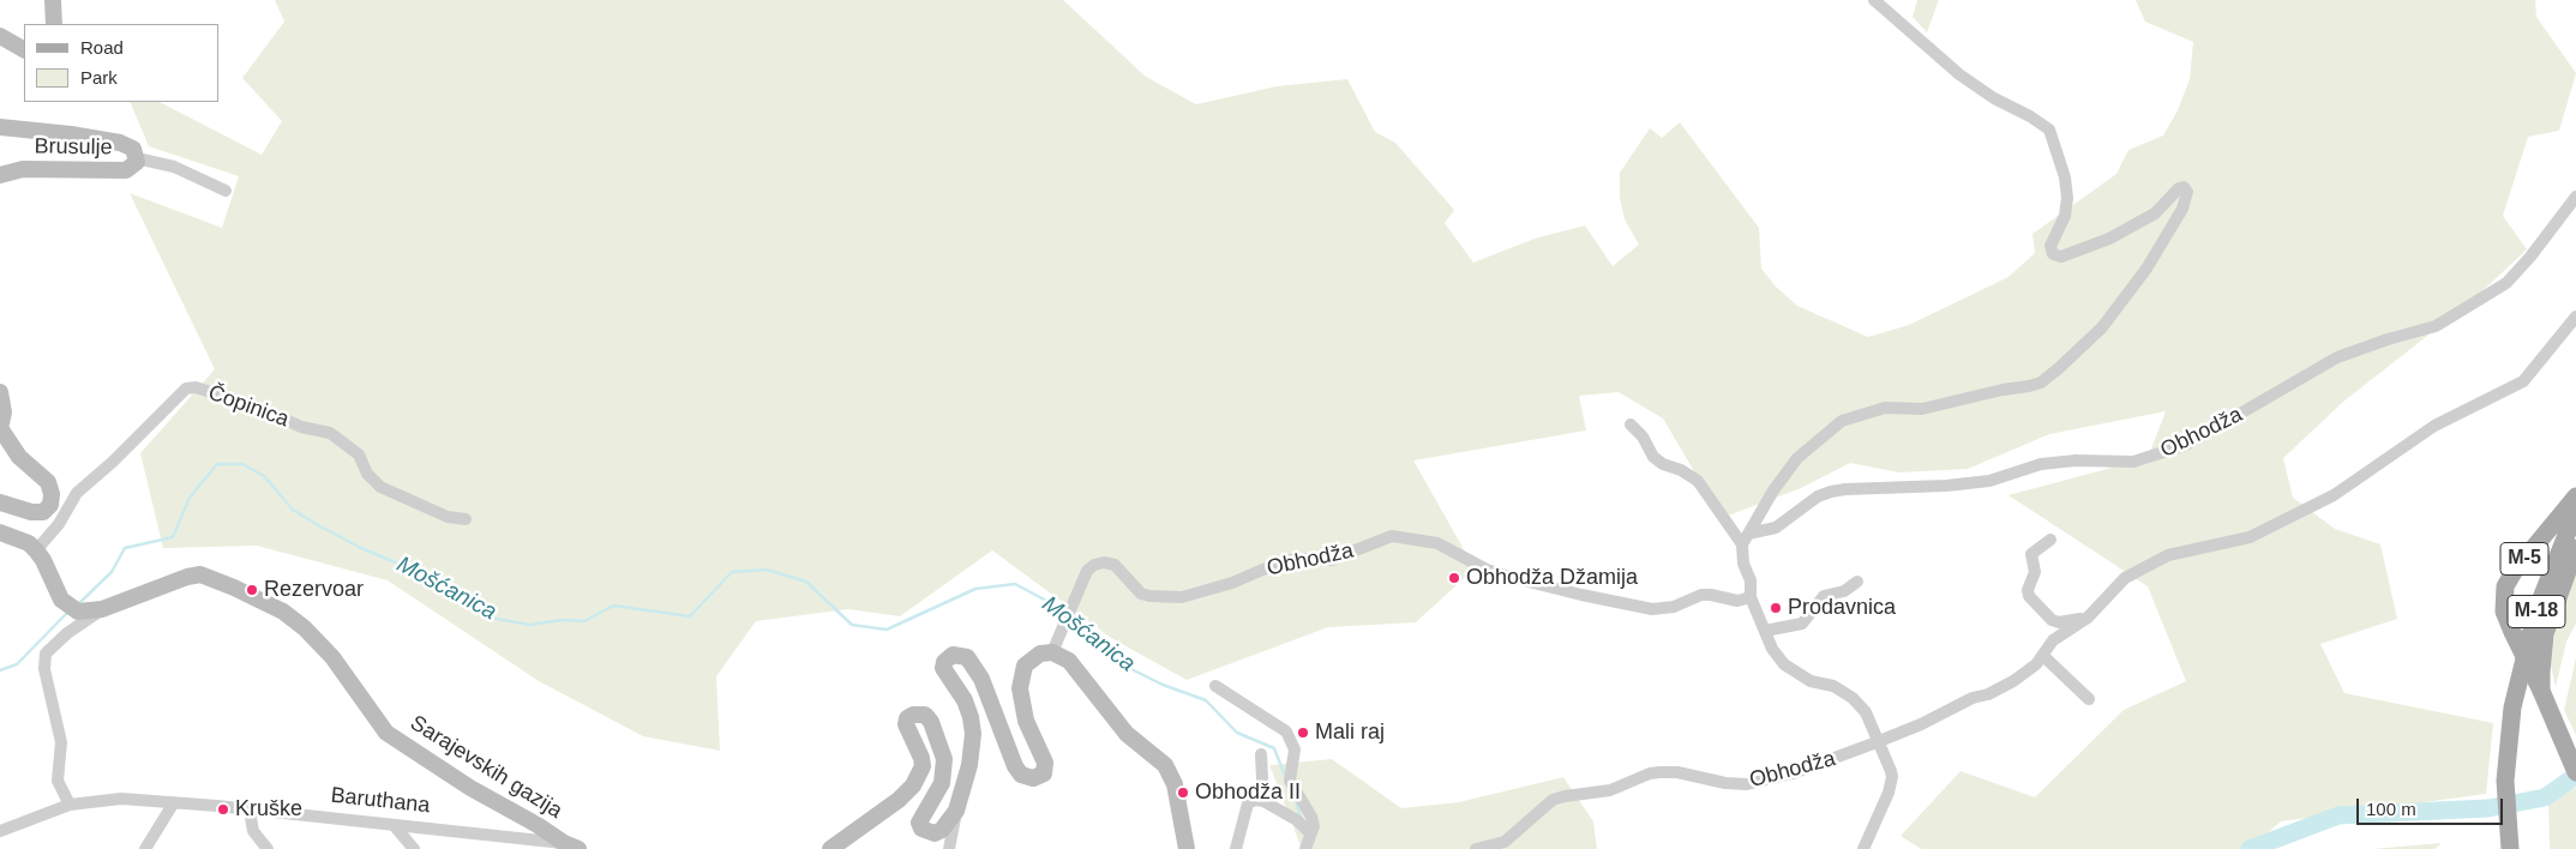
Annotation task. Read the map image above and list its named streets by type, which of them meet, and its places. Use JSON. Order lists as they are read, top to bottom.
{
  "streets": {
    "main road": [
      "Brusulje",
      "M-5",
      "M-18",
      "Sarajevskih gazija"
    ],
    "street": ["Čopinica", "Obhodža", "Baruthana"]
  },
  "crossings": [
    ["Čopinica", "Sarajevskih gazija"],
    ["Sarajevskih gazija", "Baruthana"]
  ],
  "water": ["Mošćanica"],
  "places": [
    "Obhodža Džamija",
    "Rezervoar",
    "Prodavnica",
    "Mali raj",
    "Obhodža II",
    "Kruške"
  ],
  "legend": ["Road", "Park"],
  "scale_bar": "100 m"
}
